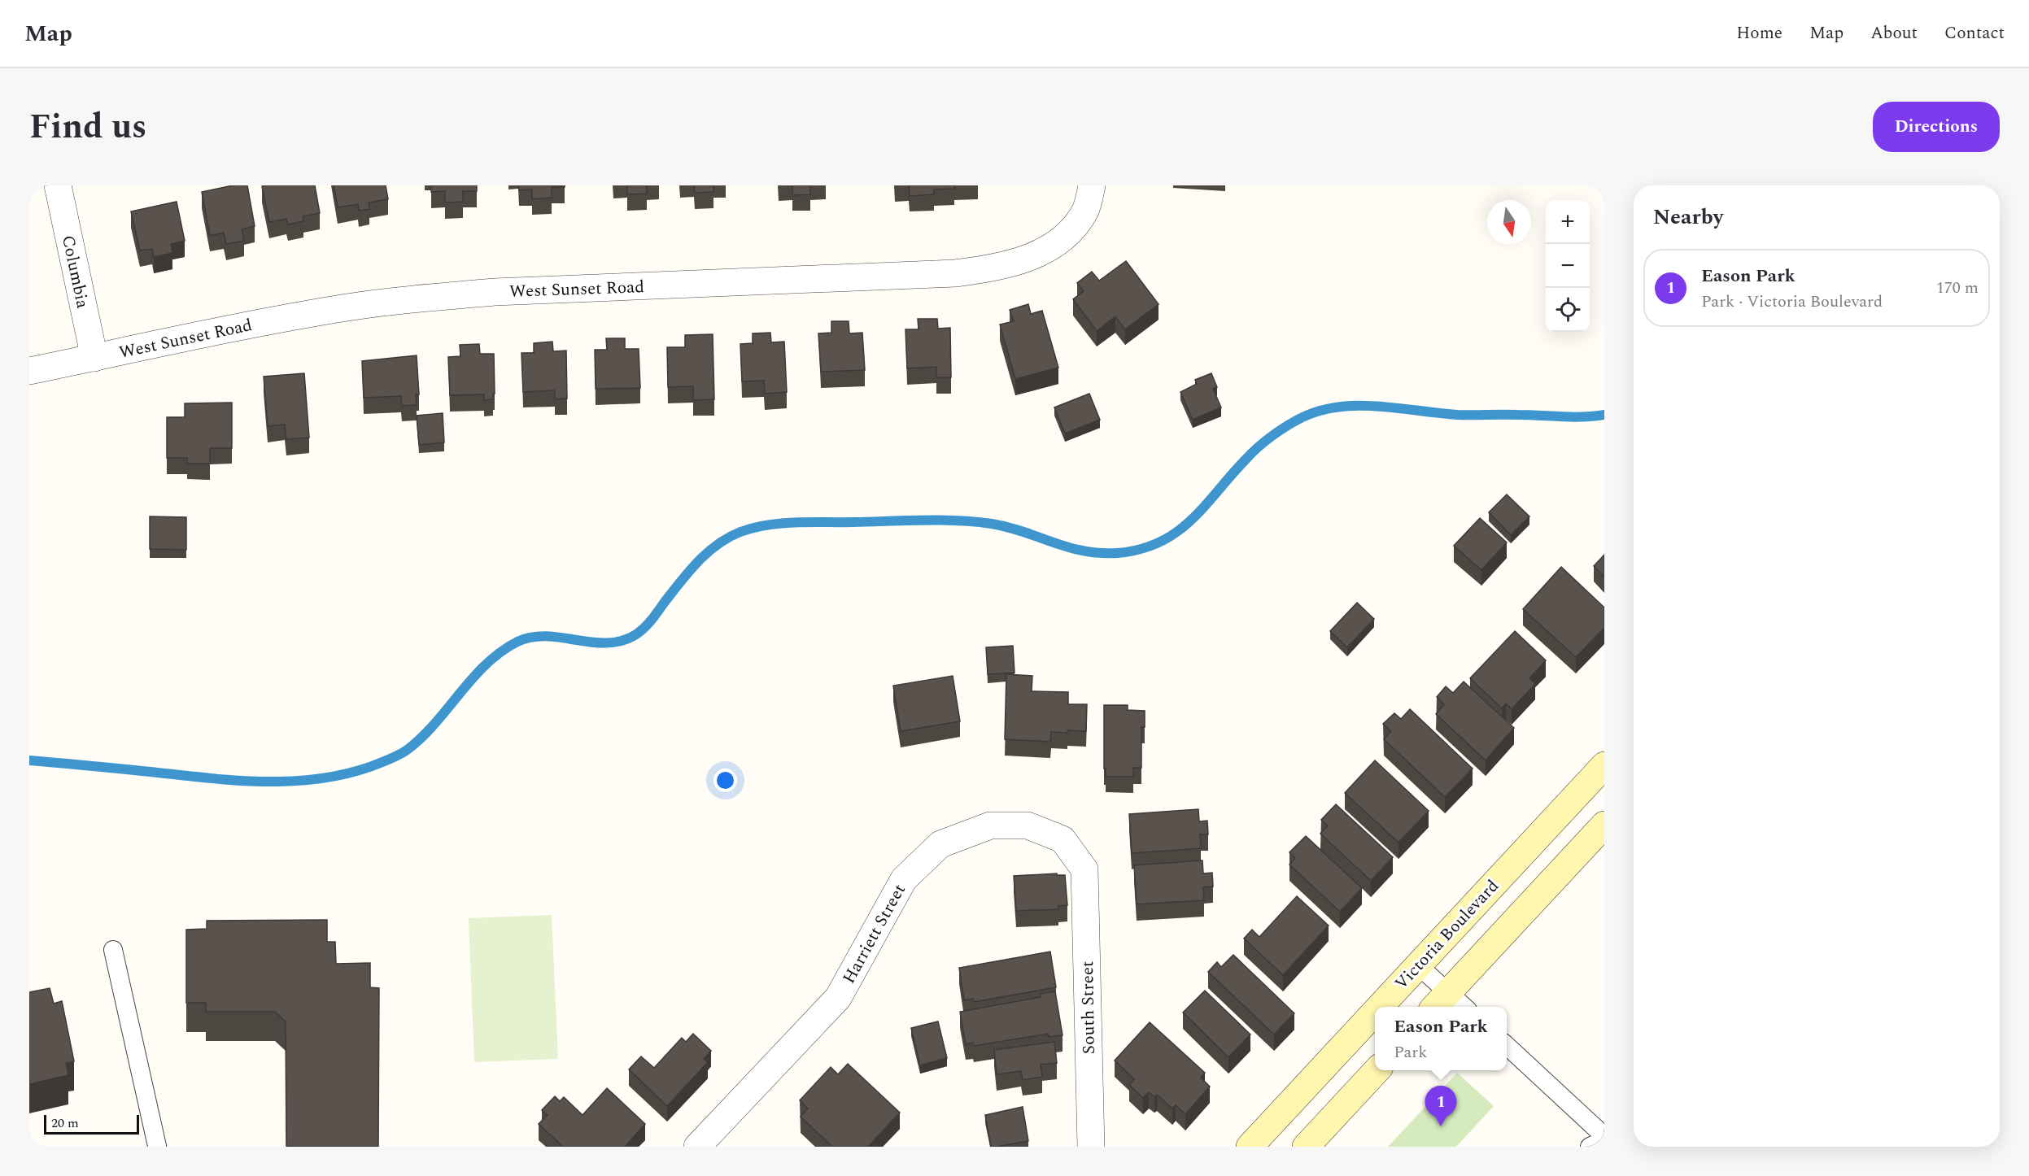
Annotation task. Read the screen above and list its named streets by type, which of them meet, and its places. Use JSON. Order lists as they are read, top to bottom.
{
  "streets": {
    "main road": ["Victoria Boulevard"],
    "street": [
      "Columbia",
      "West Sunset Road",
      "Harriett Street",
      "South Street"
    ]
  },
  "crossings": [
    ["Columbia", "West Sunset Road"],
    ["Harriett Street", "South Street"]
  ],
  "scale_bar": "20 m",
  "north": "bottom",
  "page": {
    "header": "Map",
    "nav": [
      "Home",
      "Map",
      "About",
      "Contact"
    ],
    "title": "Find us",
    "buttons": "Directions",
    "heading": "Nearby",
    "map_buttons": ["+", "−"],
    "list": [
      {
        "mark": "1",
        "name": "Eason Park",
        "note": "Park · Victoria Boulevard",
        "value": "170 m"
      }
    ],
    "popup": ["Eason Park", "Park"],
    "pins": "1",
    "scale": "20 m"
  }
}
